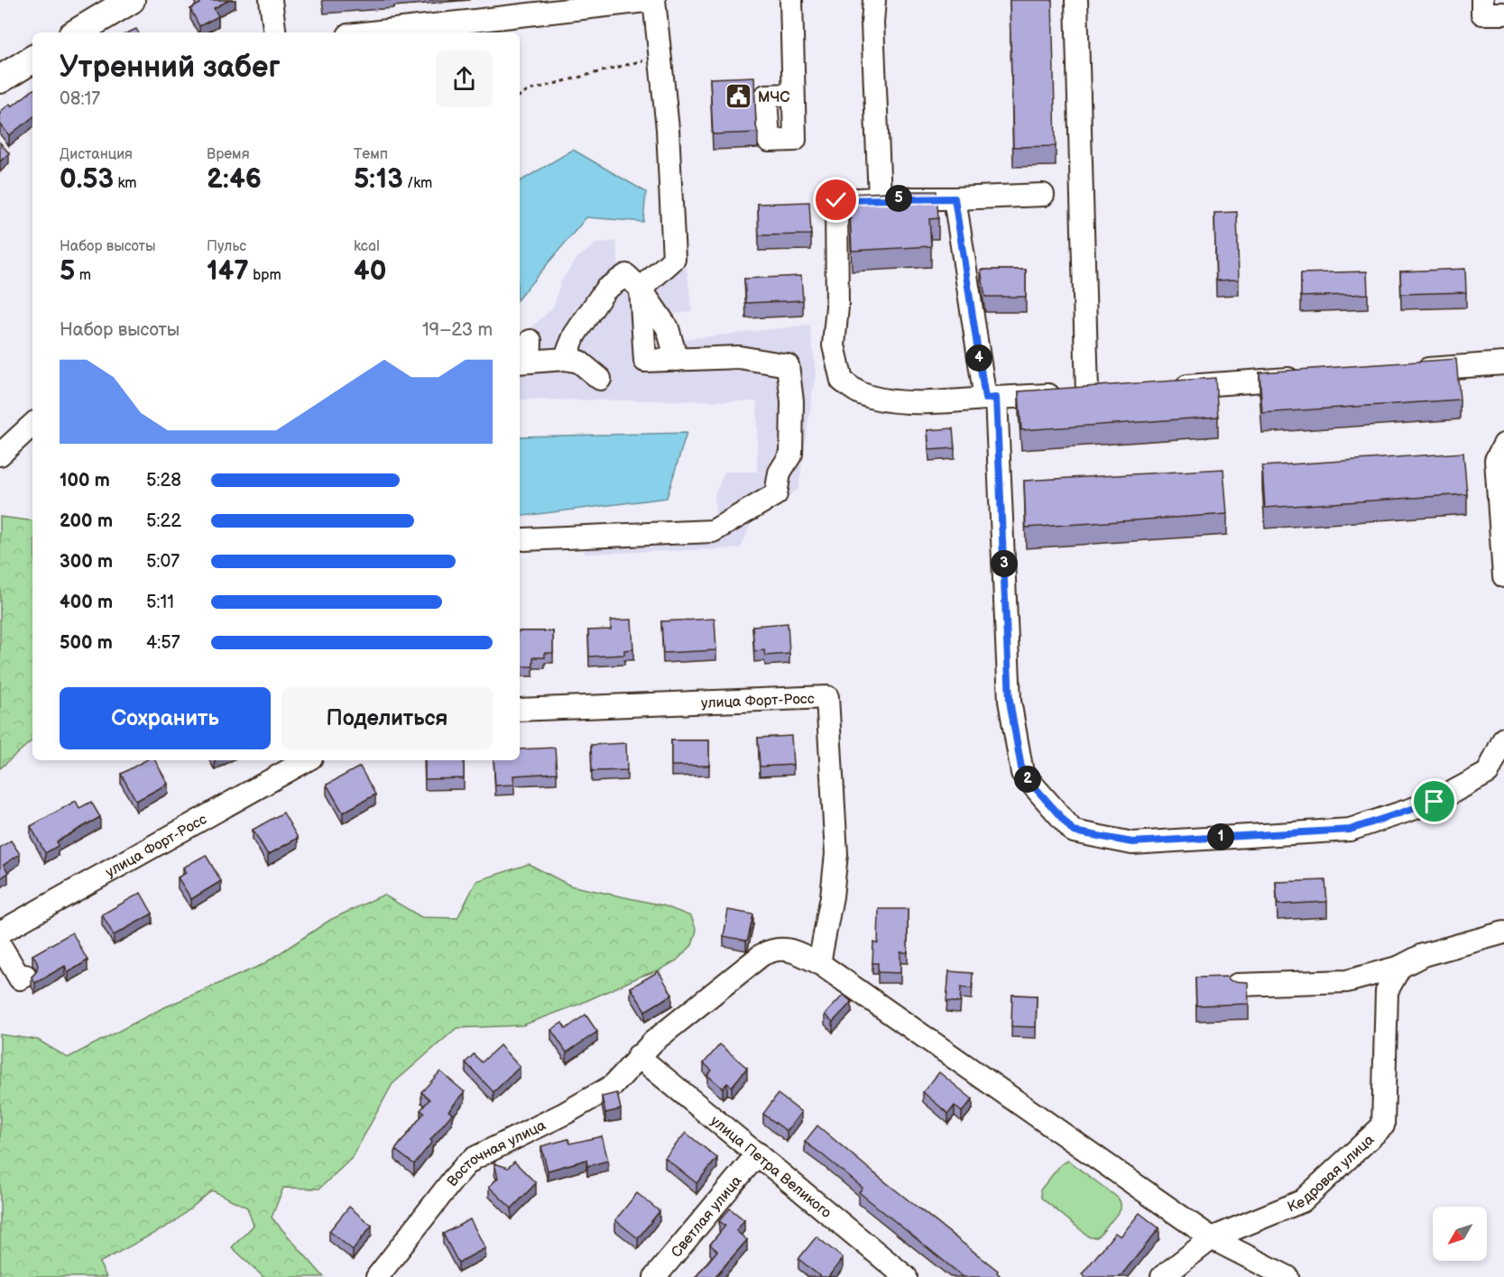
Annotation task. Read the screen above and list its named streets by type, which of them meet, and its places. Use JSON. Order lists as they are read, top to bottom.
{
  "streets": {
    "street": [
      "улица Форт-Росс",
      "Восточная улица",
      "улица Петра Великого",
      "Кедровая улица",
      "Светлая улица"
    ]
  },
  "crossings": [
    ["улица Форт-Росс", "Восточная улица"],
    ["Восточная улица", "улица Петра Великого"],
    ["Восточная улица", "Кедровая улица"],
    ["улица Петра Великого", "Светлая улица"]
  ],
  "places": {
    "public building": ["МЧС"]
  },
  "north": "bottom left",
  "page": {
    "heading": ["Утренний забег", "08:17"],
    "stats": [
      ["Дистанция", "0.53 km"],
      ["Время", "2:46"],
      ["Темп", "5:13 /km"],
      ["Набор высоты", "5 m"],
      ["Пульс", "147 bpm"],
      ["kcal", "40"]
    ],
    "pins": [
      "5",
      "4",
      "3",
      "2",
      "1"
    ],
    "chart": ["Набор высоты", "19–23 m"],
    "list": [
      {
        "name": "100 m",
        "note": "5:28"
      },
      {
        "name": "200 m",
        "note": "5:22"
      },
      {
        "name": "300 m",
        "note": "5:07"
      },
      {
        "name": "400 m",
        "note": "5:11"
      },
      {
        "name": "500 m",
        "note": "4:57"
      }
    ],
    "buttons": ["Сохранить", "Поделиться"]
  }
}
